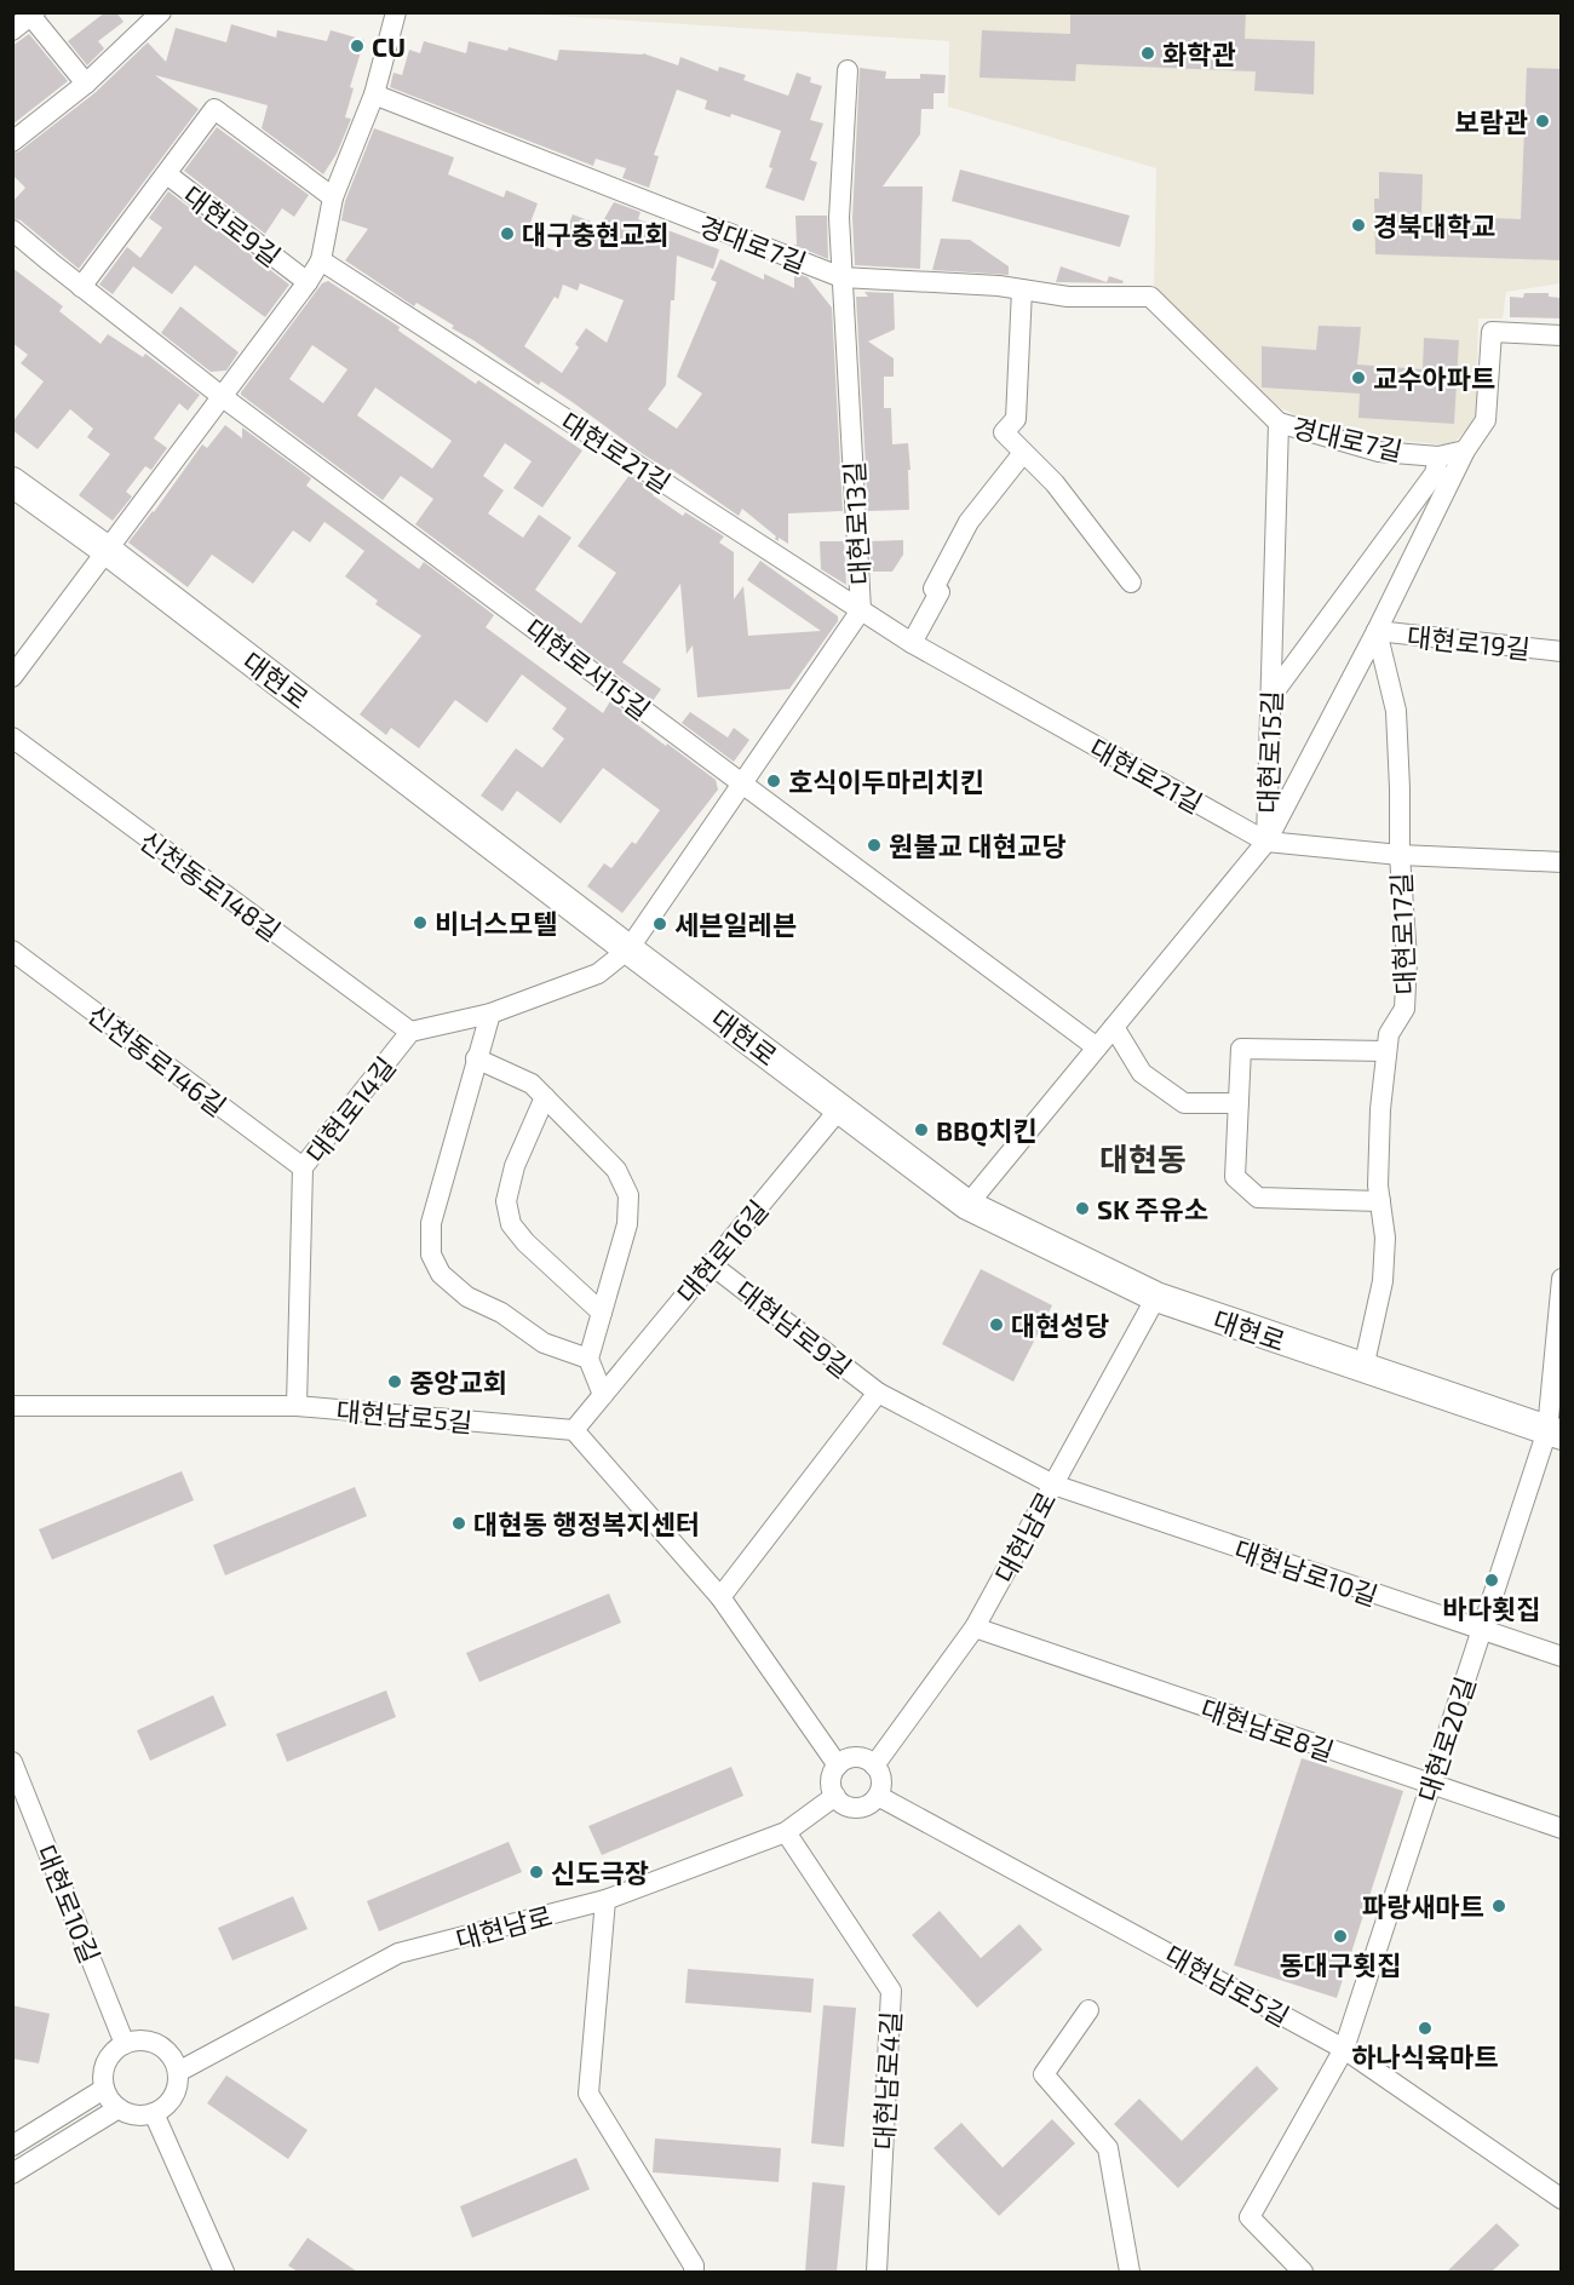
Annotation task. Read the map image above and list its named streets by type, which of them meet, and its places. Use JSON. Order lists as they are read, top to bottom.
{
  "streets": {
    "main road": ["대현로"],
    "street": [
      "대현로9길",
      "경대로7길",
      "대현로21길",
      "대현로13길",
      "대현로19길",
      "대현로서15길",
      "대현로15길",
      "신천동로148길",
      "대현로17길",
      "신천동로146길",
      "대현로14길",
      "대현로16길",
      "대현남로9길",
      "대현남로5길",
      "대현남로",
      "대현남로10길",
      "대현남로8길",
      "대현로20길",
      "대현로10길",
      "대현남로4길"
    ]
  },
  "crossings": [
    ["대현로9길", "경대로7길"],
    ["대현로9길", "대현로21길"],
    ["대현로9길", "대현로서15길"],
    ["대현로9길", "대현로"],
    ["경대로7길", "대현로13길"],
    ["경대로7길", "대현로15길"],
    ["대현로21길", "대현로13길"],
    ["대현로21길", "대현로15길"],
    ["대현로21길", "대현로17길"],
    ["대현로13길", "대현로서15길"],
    ["대현로13길", "대현로"],
    ["대현로13길", "대현로14길"],
    ["대현로서15길", "대현로15길"],
    ["대현로", "대현로15길"],
    ["대현로", "대현로17길"],
    ["대현로", "대현로14길"],
    ["대현로", "대현로16길"],
    ["대현로", "대현남로"],
    ["대현로", "대현로20길"],
    ["신천동로148길", "대현로14길"],
    ["신천동로146길", "대현로14길"],
    ["대현로14길", "대현남로5길"],
    ["대현로16길", "대현남로9길"],
    ["대현로16길", "대현남로5길"],
    ["대현남로9길", "대현남로"],
    ["대현남로9길", "대현남로10길"],
    ["대현남로5길", "대현남로"],
    ["대현남로5길", "대현로20길"],
    ["대현남로", "대현남로10길"],
    ["대현남로", "대현남로8길"],
    ["대현남로", "대현로10길"],
    ["대현남로", "대현남로4길"],
    ["대현남로10길", "대현로20길"],
    ["대현남로8길", "대현로20길"]
  ],
  "districts": ["대현동"],
  "places": [
    "CU",
    "화학관",
    "보람관",
    "경북대학교",
    "대구충현교회",
    "교수아파트",
    "호식이두마리치킨",
    "원불교 대현교당",
    "비너스모텔",
    "세븐일레븐",
    "BBQ치킨",
    "SK 주유소",
    "대현성당",
    "중앙교회",
    "대현동 행정복지센터",
    "바다횟집",
    "신도극장",
    "파랑새마트",
    "동대구횟집",
    "하나식육마트"
  ]
}
